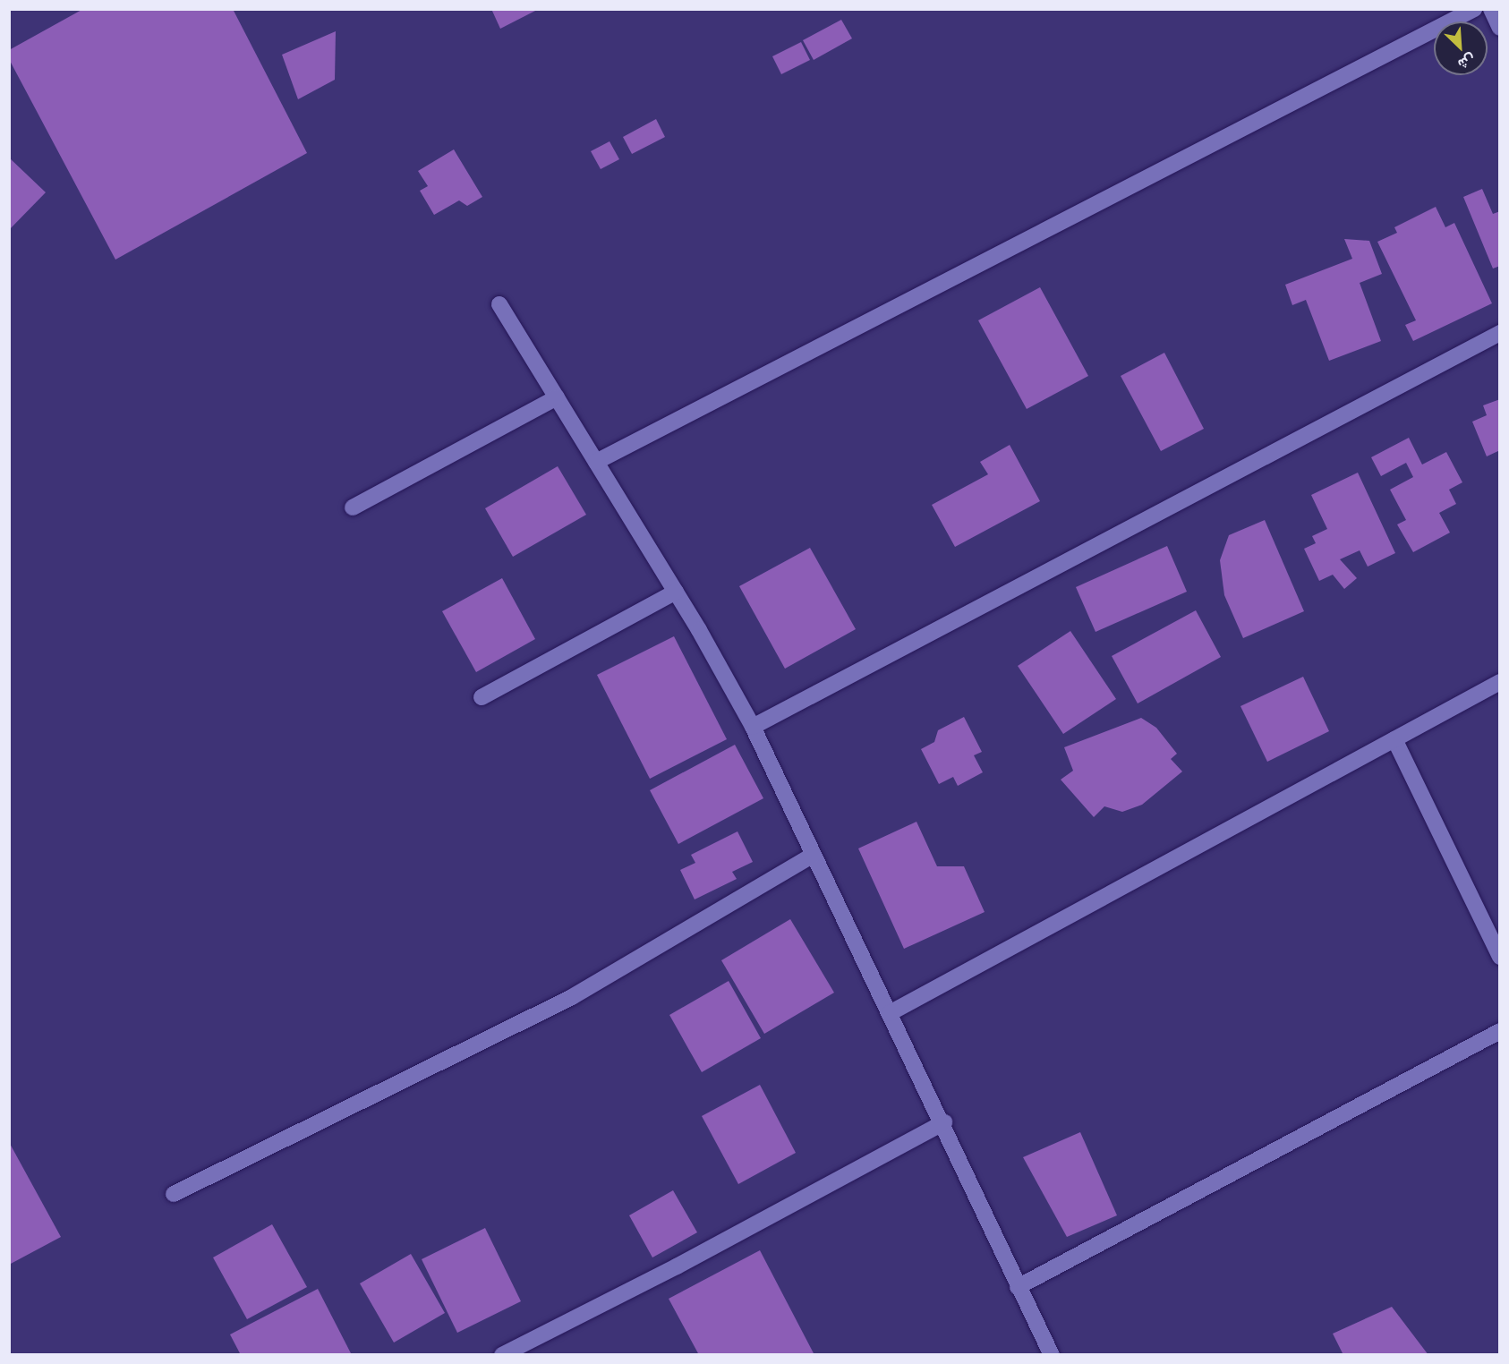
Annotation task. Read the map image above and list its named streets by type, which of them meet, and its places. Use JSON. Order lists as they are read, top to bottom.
{
  "north": "bottom right"
}
